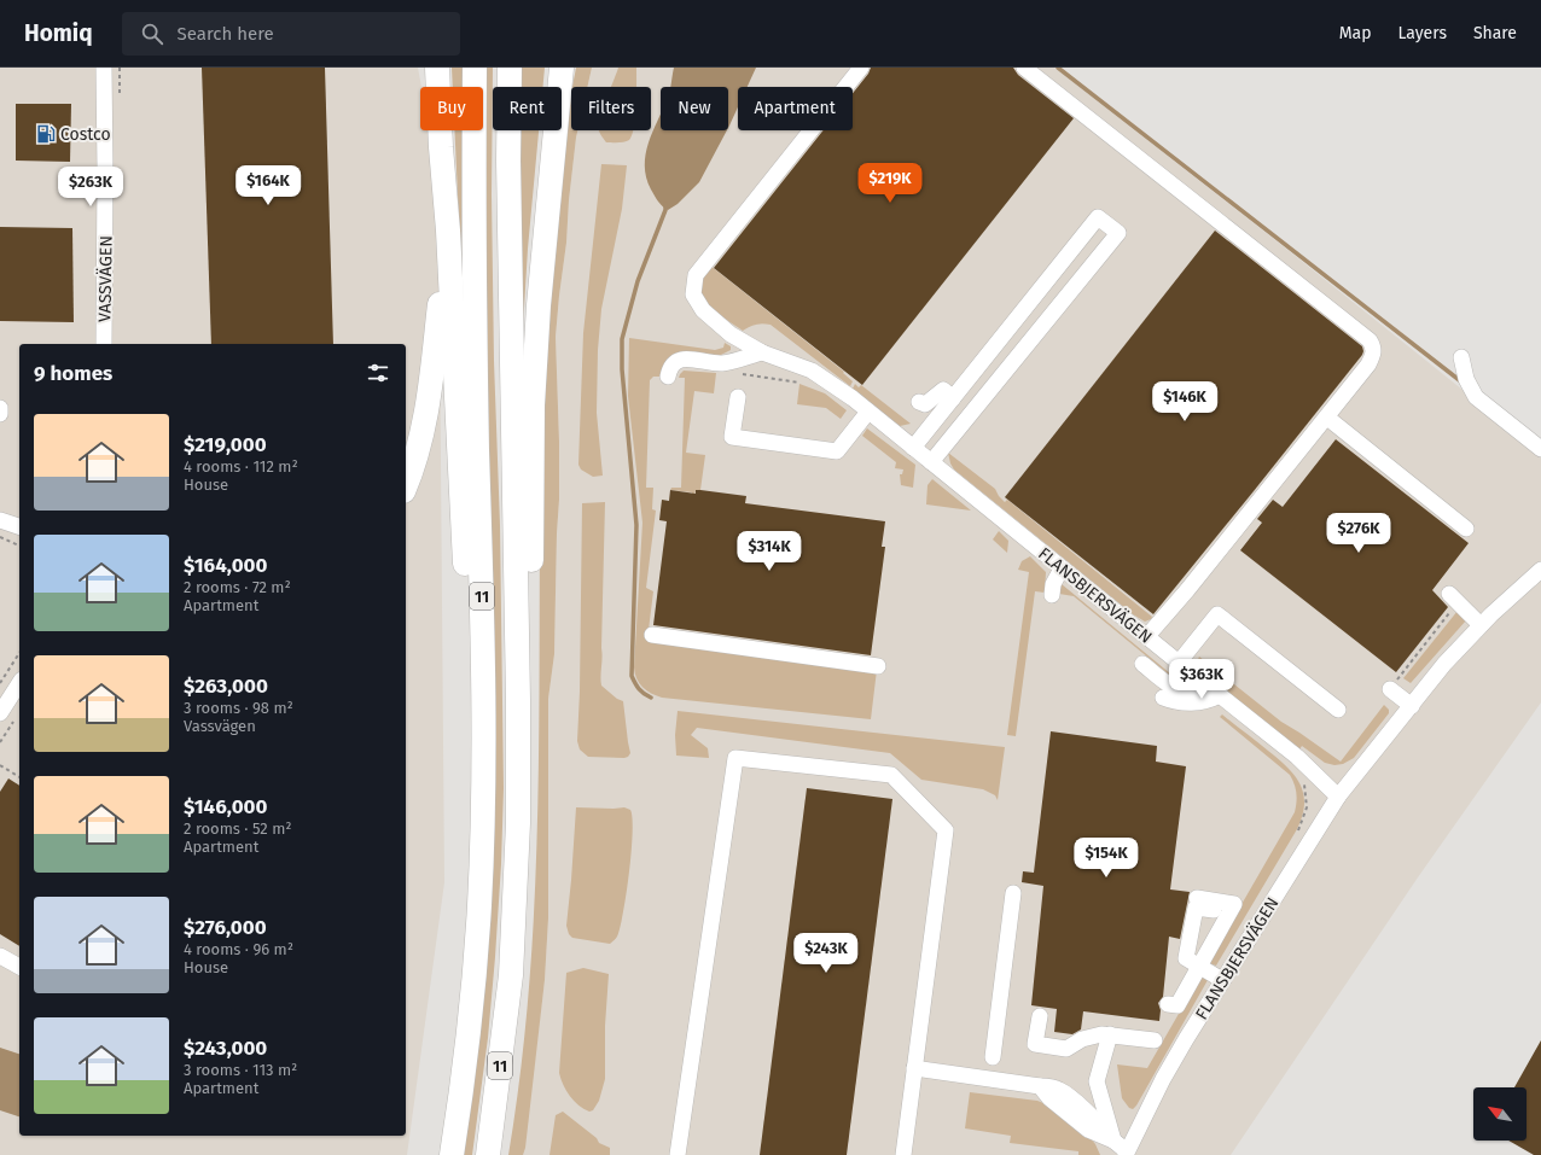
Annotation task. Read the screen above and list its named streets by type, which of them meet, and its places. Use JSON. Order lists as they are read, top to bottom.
{
  "streets": {
    "highway": ["11"],
    "street": ["VASSVÄGEN", "FLANSBJERSVÄGEN"]
  },
  "places": {
    "fuel station": ["Costco"]
  },
  "north": "top left",
  "page": {
    "header": "Homiq",
    "search": "Search here",
    "nav": ["Map", "Layers", "Share"],
    "chip": [
      "Buy",
      "Rent",
      "Filters",
      "New",
      "Apartment"
    ],
    "price": [
      "$219K",
      "$164K",
      "$263K",
      "$146K",
      "$276K",
      "$314K",
      "$363K",
      "$154K",
      "$243K"
    ],
    "heading": "9 homes",
    "list": [
      {
        "name": "$219,000",
        "note": "4 rooms · 112 m² · House"
      },
      {
        "name": "$164,000",
        "note": "2 rooms · 72 m² · Apartment"
      },
      {
        "name": "$263,000",
        "note": "3 rooms · 98 m² · Vassvägen"
      },
      {
        "name": "$146,000",
        "note": "2 rooms · 52 m² · Apartment"
      },
      {
        "name": "$276,000",
        "note": "4 rooms · 96 m² · House"
      },
      {
        "name": "$243,000",
        "note": "3 rooms · 113 m² · Apartment"
      }
    ]
  }
}
